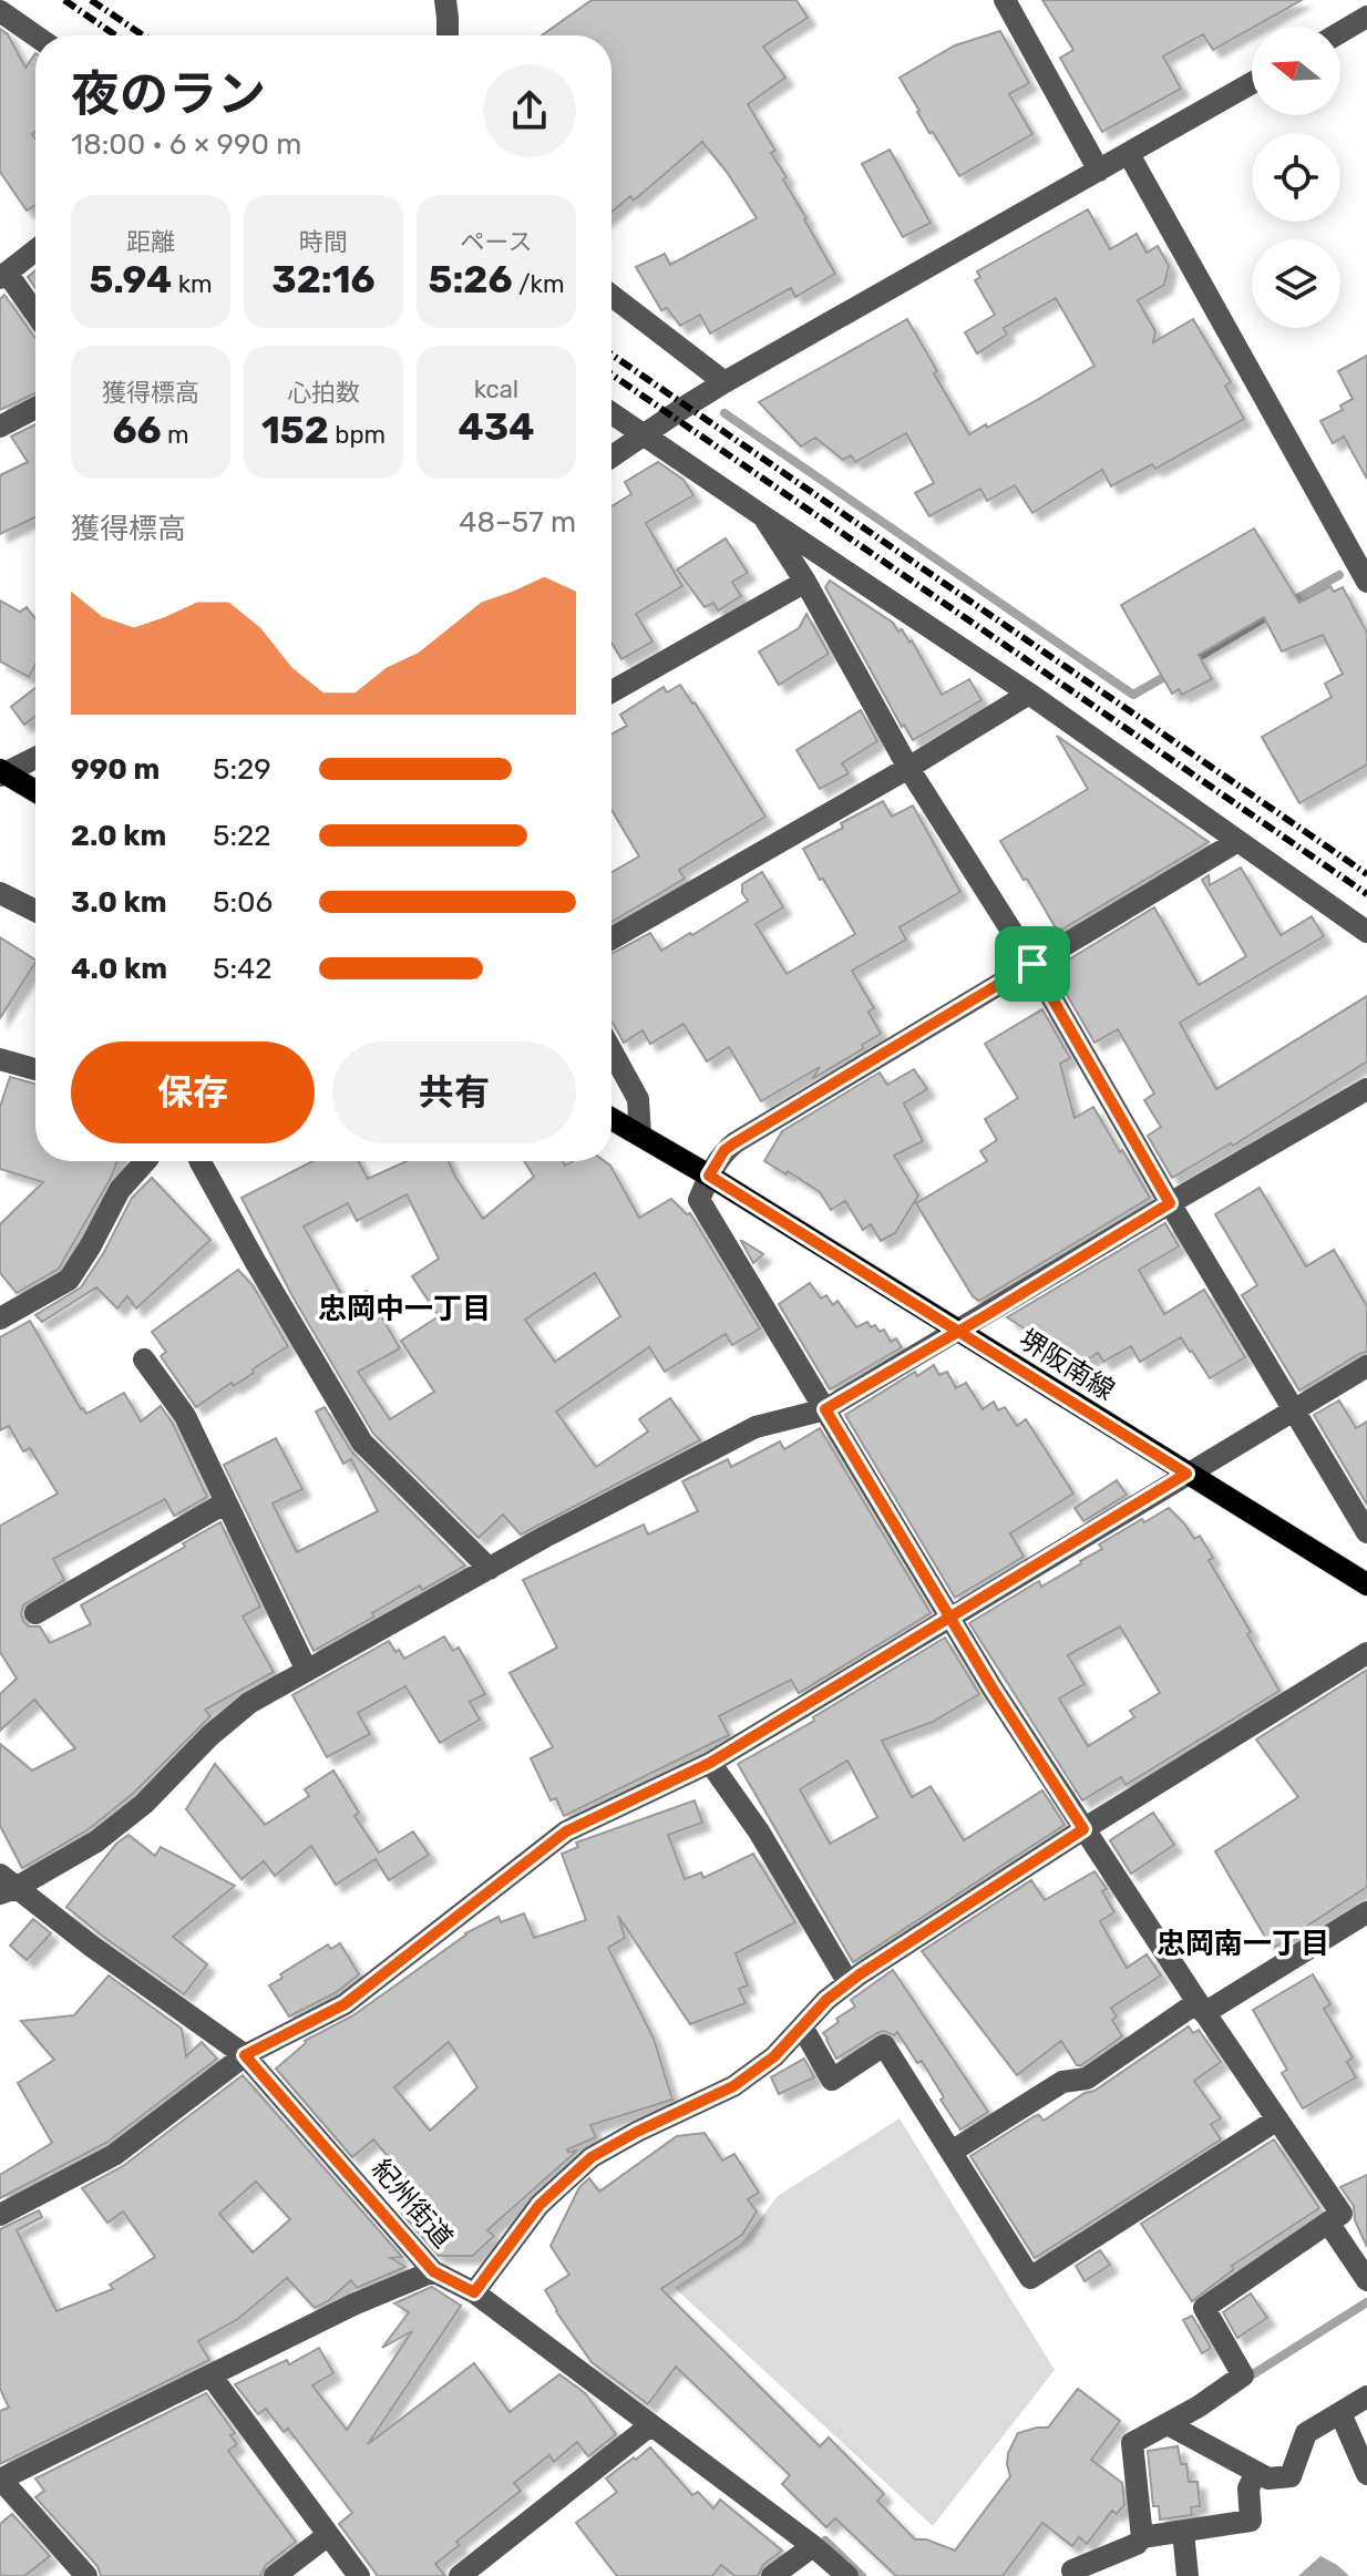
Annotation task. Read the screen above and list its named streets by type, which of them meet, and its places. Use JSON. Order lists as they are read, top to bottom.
{
  "streets": {
    "main road": ["堺阪南線"],
    "street": ["紀州街道"]
  },
  "districts": ["忠岡中一丁目", "忠岡南一丁目"],
  "north": "left",
  "page": {
    "heading": ["夜のラン", "18:00 · 6 × 990 m"],
    "stats": [
      ["距離", "5.94 km"],
      ["時間", "32:16"],
      ["ペース", "5:26 /km"],
      ["獲得標高", "66 m"],
      ["心拍数", "152 bpm"],
      ["kcal", "434"]
    ],
    "chart": ["獲得標高", "48–57 m"],
    "list": [
      {
        "name": "990 m",
        "note": "5:29"
      },
      {
        "name": "2.0 km",
        "note": "5:22"
      },
      {
        "name": "3.0 km",
        "note": "5:06"
      },
      {
        "name": "4.0 km",
        "note": "5:42"
      }
    ],
    "buttons": ["保存", "共有"]
  }
}
